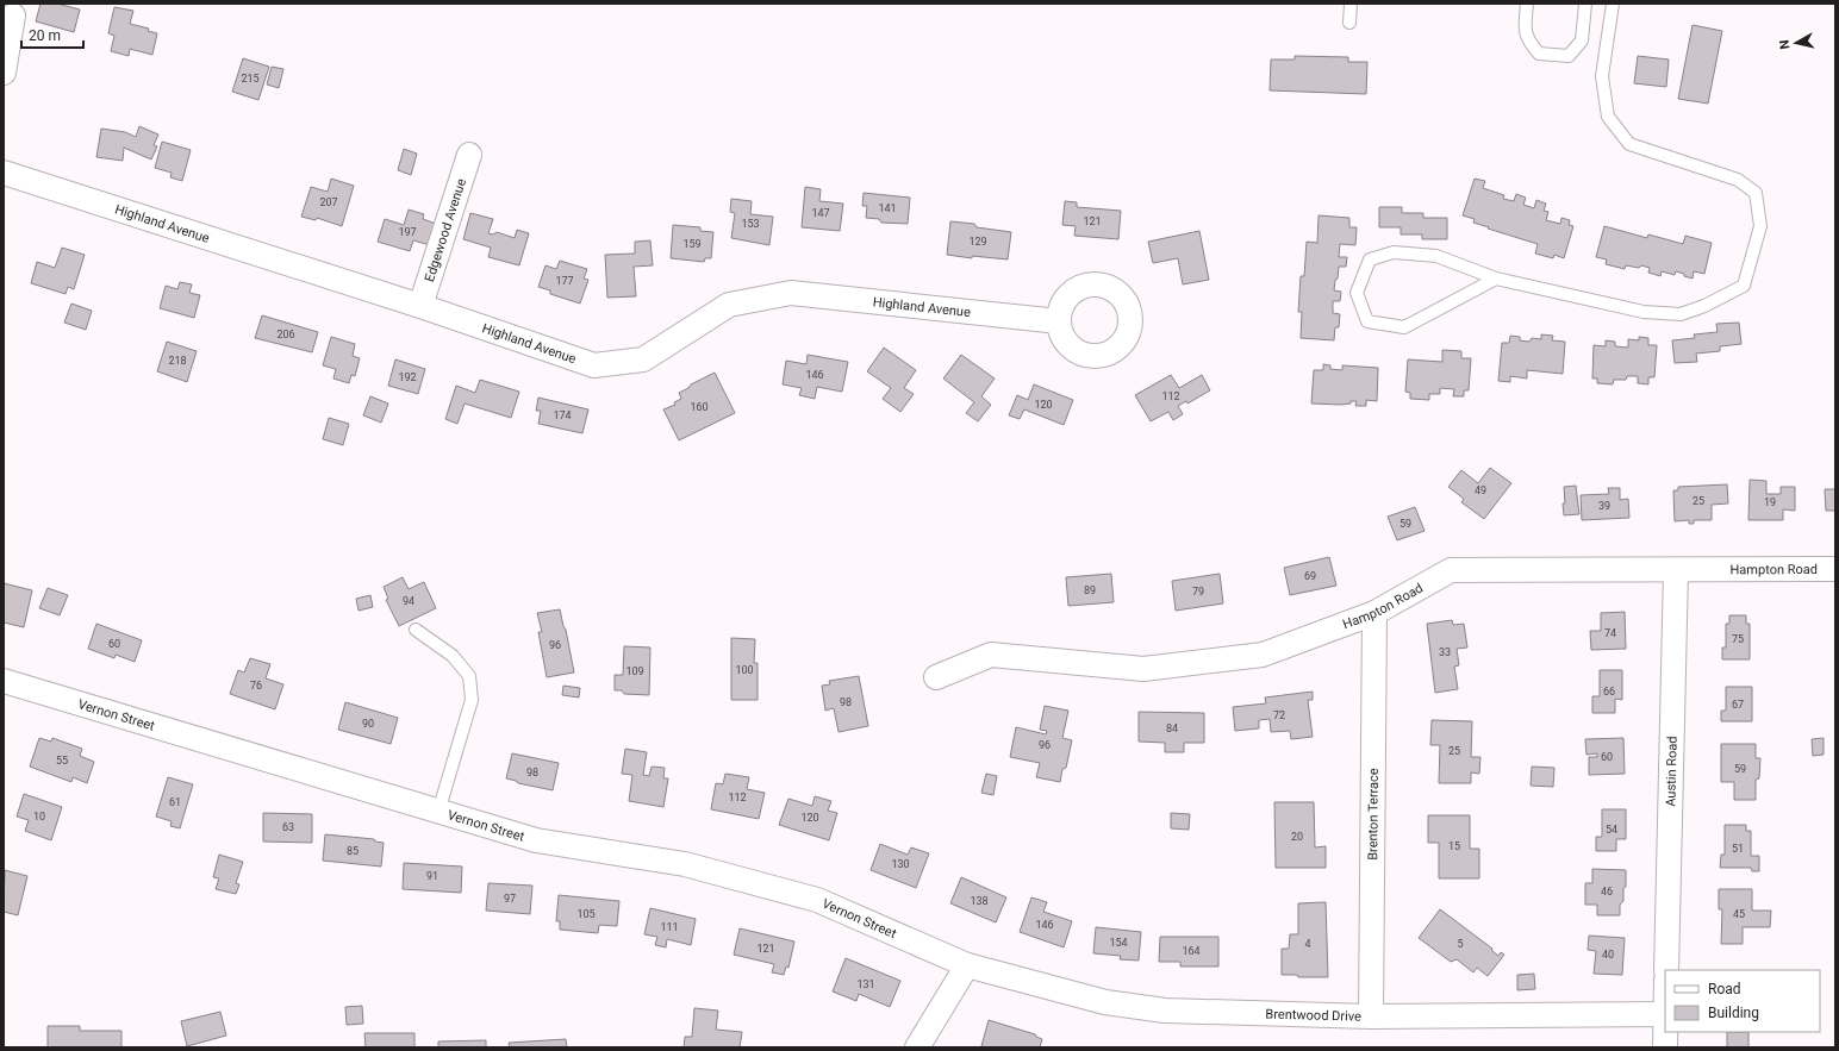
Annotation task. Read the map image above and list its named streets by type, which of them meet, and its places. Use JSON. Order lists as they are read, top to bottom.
{
  "streets": {
    "street": [
      "Highland Avenue",
      "Edgewood Avenue",
      "Hampton Road",
      "Vernon Street",
      "Austin Road",
      "Brenton Terrace",
      "Brentwood Drive"
    ]
  },
  "crossings": [
    ["Highland Avenue", "Edgewood Avenue"],
    ["Hampton Road", "Austin Road"],
    ["Hampton Road", "Brenton Terrace"],
    ["Vernon Street", "Brentwood Drive"],
    ["Brenton Terrace", "Brentwood Drive"]
  ],
  "house_numbers": [
    "215",
    "207",
    "141",
    "147",
    "121",
    "153",
    "197",
    "129",
    "159",
    "177",
    "206",
    "218",
    "146",
    "192",
    "112",
    "120",
    "160",
    "174",
    "49",
    "25",
    "19",
    "39",
    "59",
    "69",
    "89",
    "79",
    "94",
    "74",
    "75",
    "60",
    "96",
    "33",
    "100",
    "109",
    "76",
    "66",
    "98",
    "67",
    "72",
    "90",
    "84",
    "96",
    "25",
    "60",
    "55",
    "59",
    "98",
    "112",
    "61",
    "10",
    "120",
    "63",
    "54",
    "20",
    "15",
    "51",
    "85",
    "130",
    "91",
    "46",
    "97",
    "138",
    "105",
    "45",
    "146",
    "111",
    "154",
    "4",
    "5",
    "121",
    "164",
    "40",
    "131"
  ],
  "legend": ["Road", "Building"],
  "scale_bar": "20 m",
  "north": "left"
}
